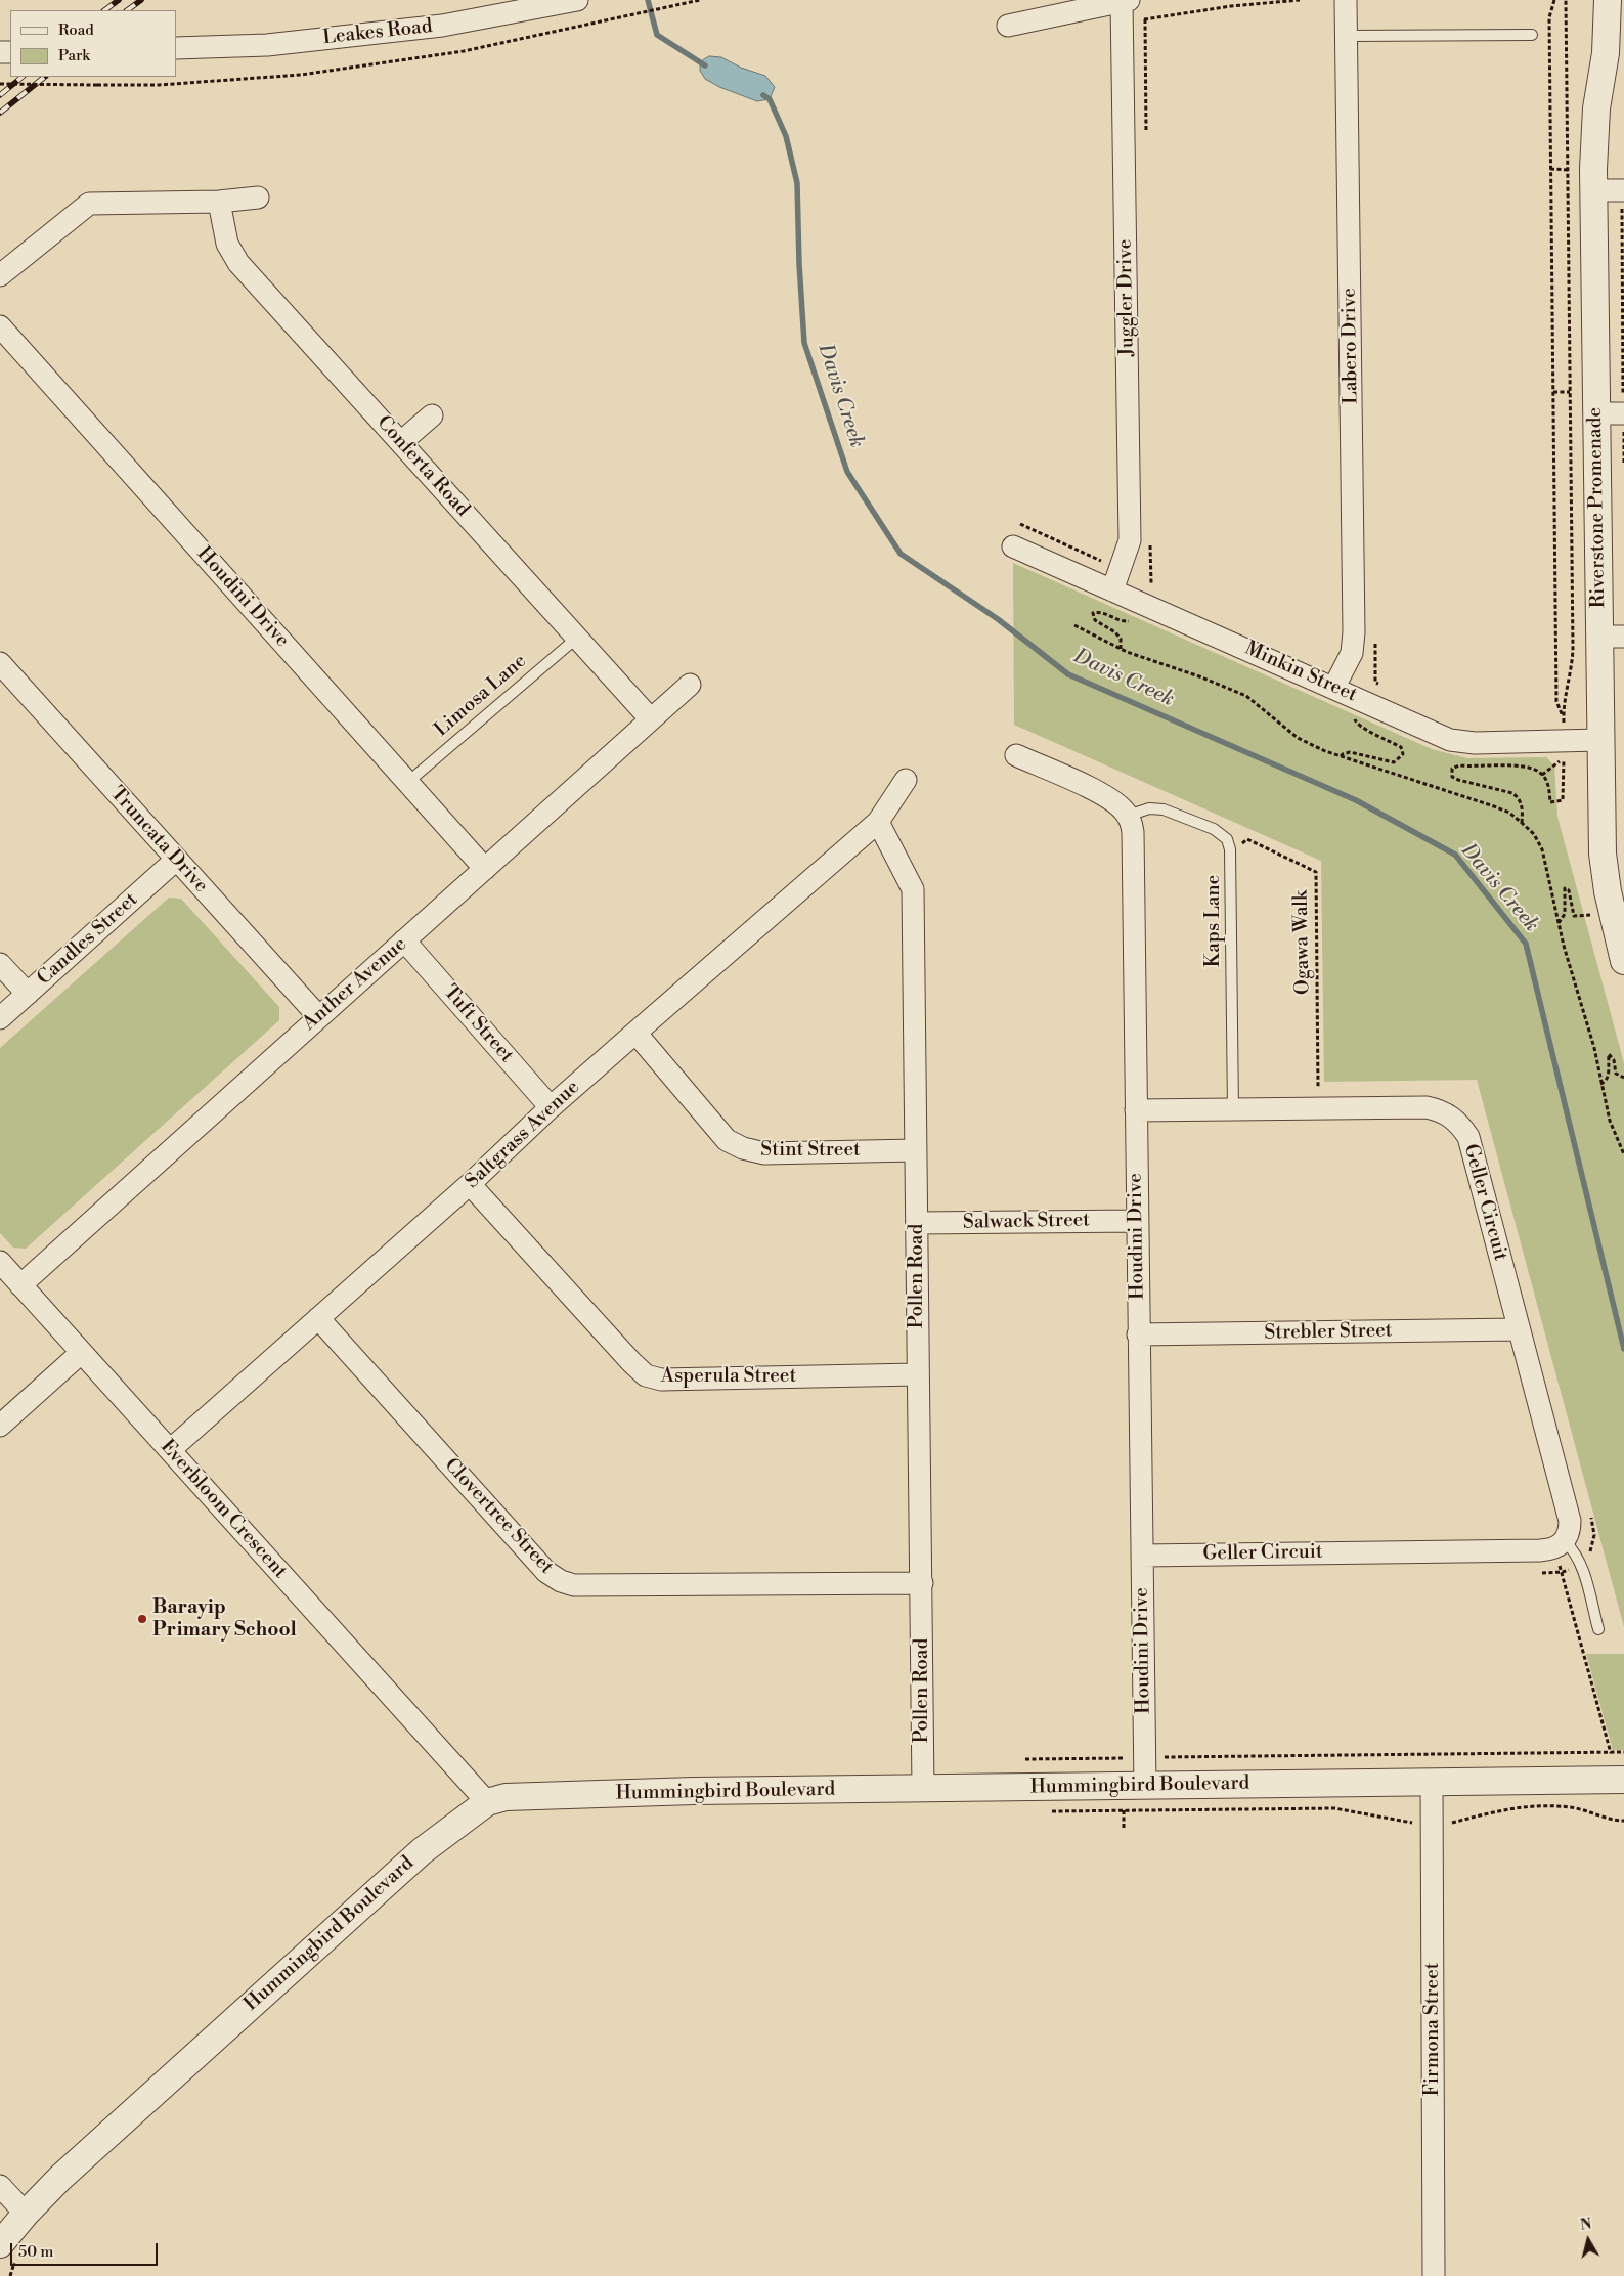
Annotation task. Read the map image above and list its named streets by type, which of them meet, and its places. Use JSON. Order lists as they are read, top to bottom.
{
  "streets": {
    "street": [
      "Leakes Road",
      "Juggler Drive",
      "Labero Drive",
      "Conferta Road",
      "Riverstone Promenade",
      "Houdini Drive",
      "Minkin Street",
      "Truncata Drive",
      "Candles Street",
      "Anther Avenue",
      "Tuft Street",
      "Saltgrass Avenue",
      "Stint Street",
      "Geller Circuit",
      "Salwack Street",
      "Pollen Road",
      "Strebler Street",
      "Asperula Street",
      "Everbloom Crescent",
      "Clovertree Street",
      "Hummingbird Boulevard",
      "Firmona Street"
    ],
    "lane": ["Limosa Lane", "Kaps Lane"],
    "path": ["Ogawa Walk"]
  },
  "crossings": [
    ["Juggler Drive", "Minkin Street"],
    ["Labero Drive", "Minkin Street"],
    ["Conferta Road", "Limosa Lane"],
    ["Conferta Road", "Anther Avenue"],
    ["Riverstone Promenade", "Minkin Street"],
    ["Houdini Drive", "Limosa Lane"],
    ["Houdini Drive", "Kaps Lane"],
    ["Houdini Drive", "Anther Avenue"],
    ["Houdini Drive", "Geller Circuit"],
    ["Houdini Drive", "Salwack Street"],
    ["Houdini Drive", "Strebler Street"],
    ["Houdini Drive", "Hummingbird Boulevard"],
    ["Truncata Drive", "Candles Street"],
    ["Truncata Drive", "Anther Avenue"],
    ["Kaps Lane", "Ogawa Walk"],
    ["Kaps Lane", "Geller Circuit"],
    ["Ogawa Walk", "Geller Circuit"],
    ["Anther Avenue", "Tuft Street"],
    ["Anther Avenue", "Everbloom Crescent"],
    ["Tuft Street", "Saltgrass Avenue"],
    ["Saltgrass Avenue", "Stint Street"],
    ["Saltgrass Avenue", "Pollen Road"],
    ["Saltgrass Avenue", "Asperula Street"],
    ["Saltgrass Avenue", "Everbloom Crescent"],
    ["Saltgrass Avenue", "Clovertree Street"],
    ["Stint Street", "Pollen Road"],
    ["Geller Circuit", "Strebler Street"],
    ["Salwack Street", "Pollen Road"],
    ["Pollen Road", "Asperula Street"],
    ["Pollen Road", "Clovertree Street"],
    ["Pollen Road", "Hummingbird Boulevard"],
    ["Everbloom Crescent", "Hummingbird Boulevard"],
    ["Hummingbird Boulevard", "Firmona Street"]
  ],
  "water": ["Davis Creek"],
  "places": ["Barayip Primary School"],
  "legend": ["Road", "Park"],
  "scale_bar": "50 m",
  "north": "top"
}
